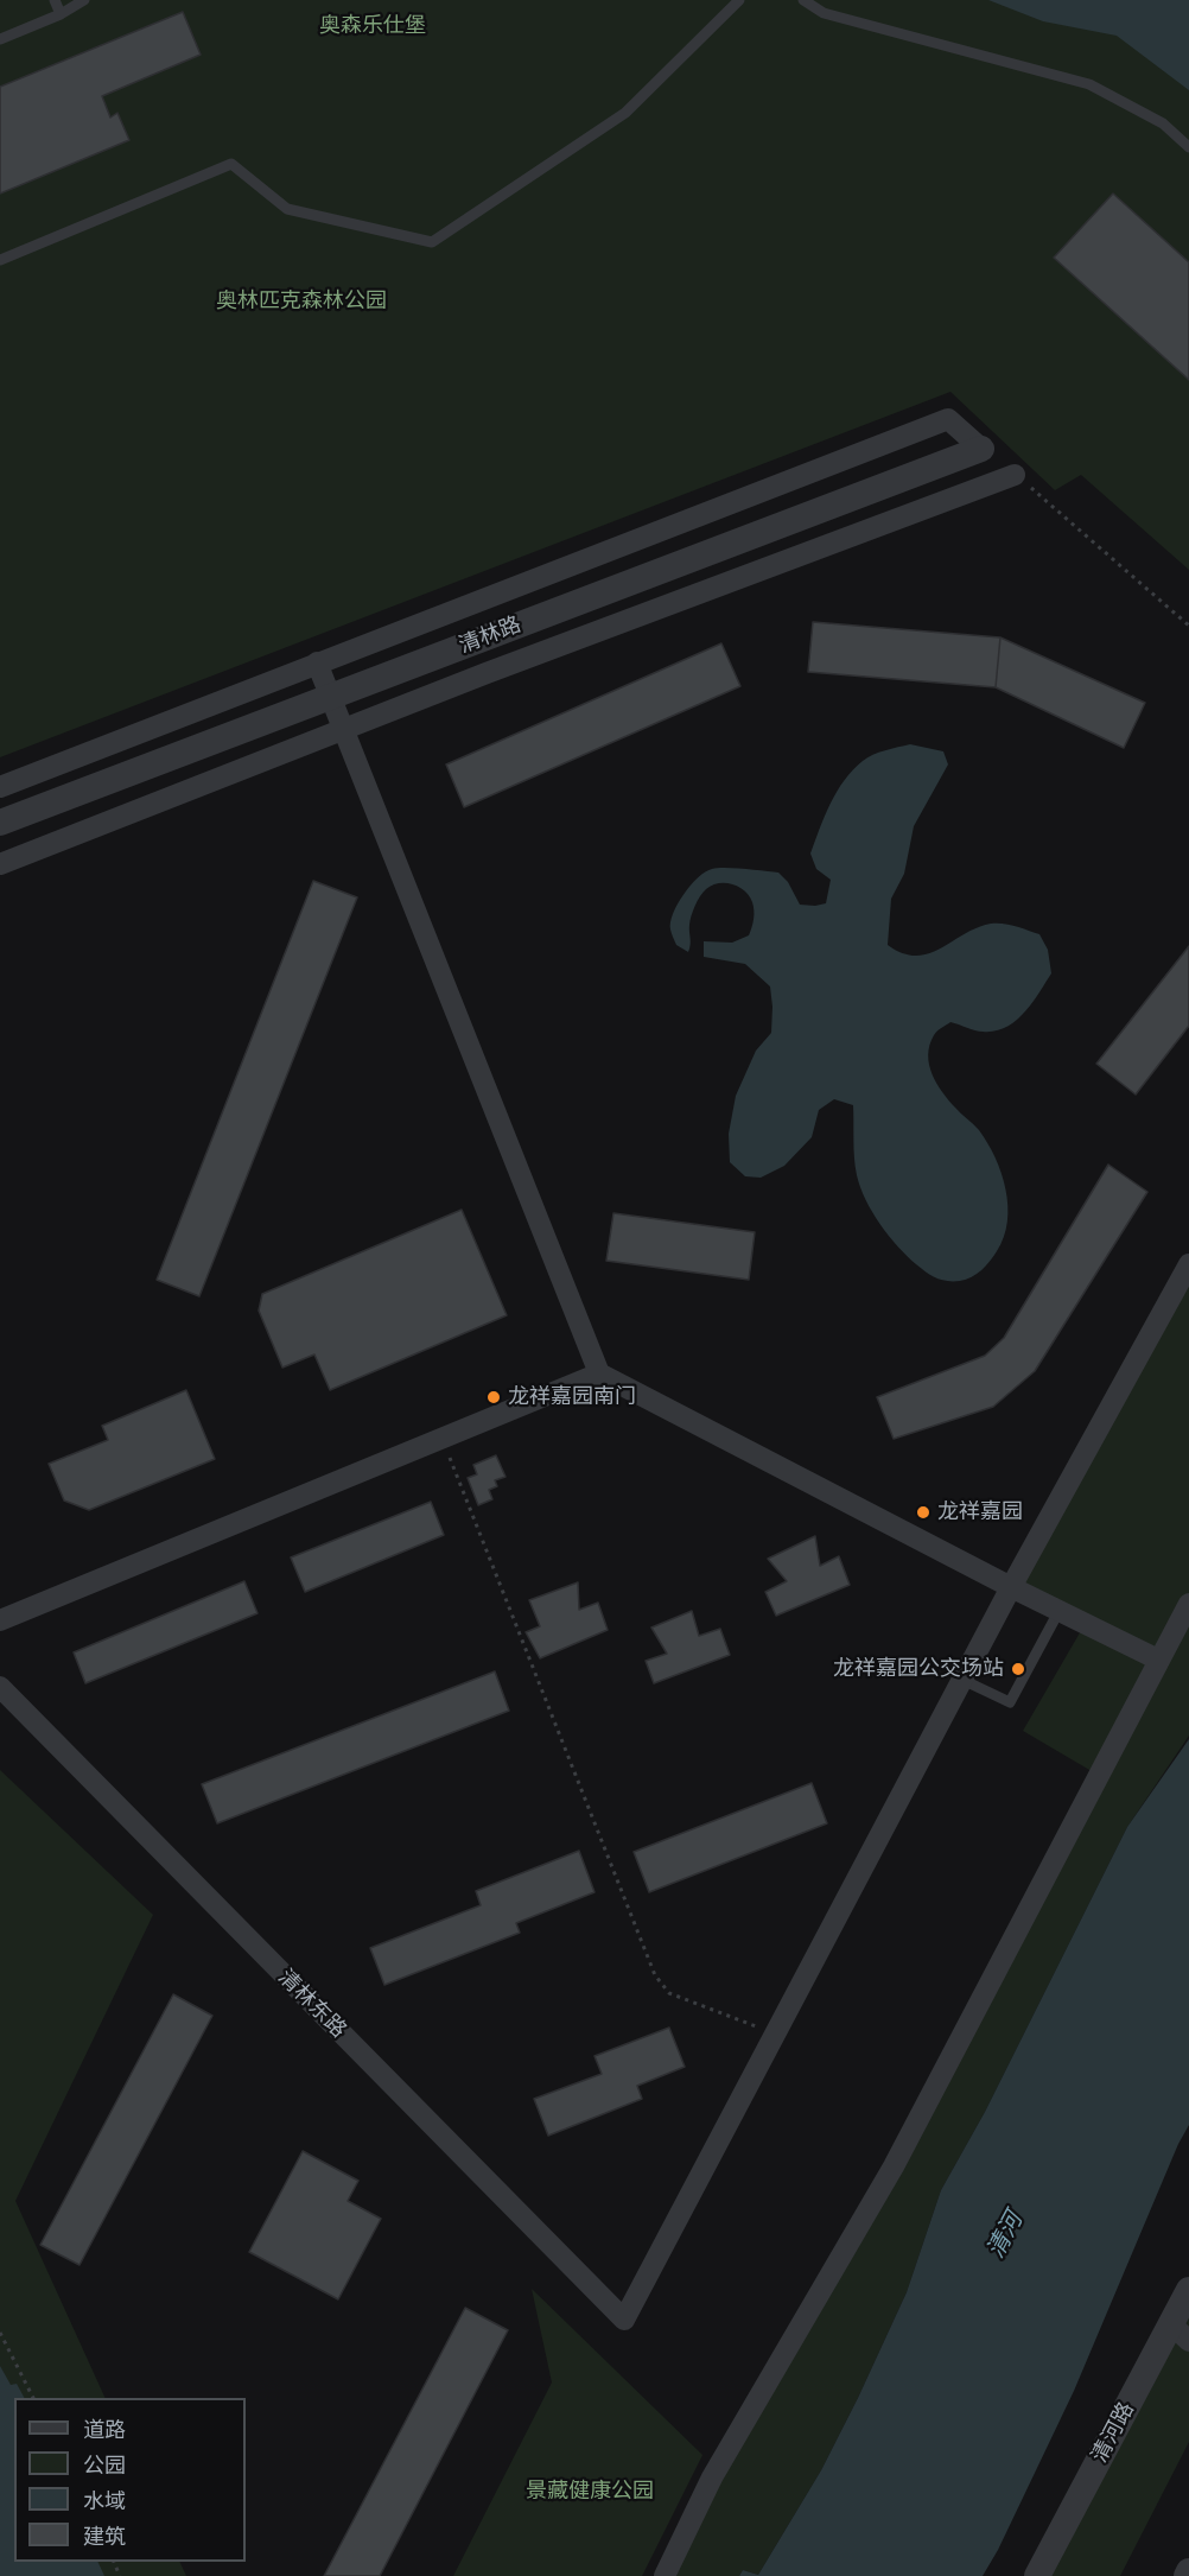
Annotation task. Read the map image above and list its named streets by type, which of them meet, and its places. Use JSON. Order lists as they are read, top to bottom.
{
  "streets": {
    "street": ["清林路", "清林东路", "清河路"]
  },
  "water": ["清河"],
  "parks": ["奥森乐仕堡", "奥林匹克森林公园", "景藏健康公园"],
  "places": ["龙祥嘉园南门", "龙祥嘉园", "龙祥嘉园公交场站"],
  "legend": [
    "道路",
    "公园",
    "水域",
    "建筑"
  ]
}
